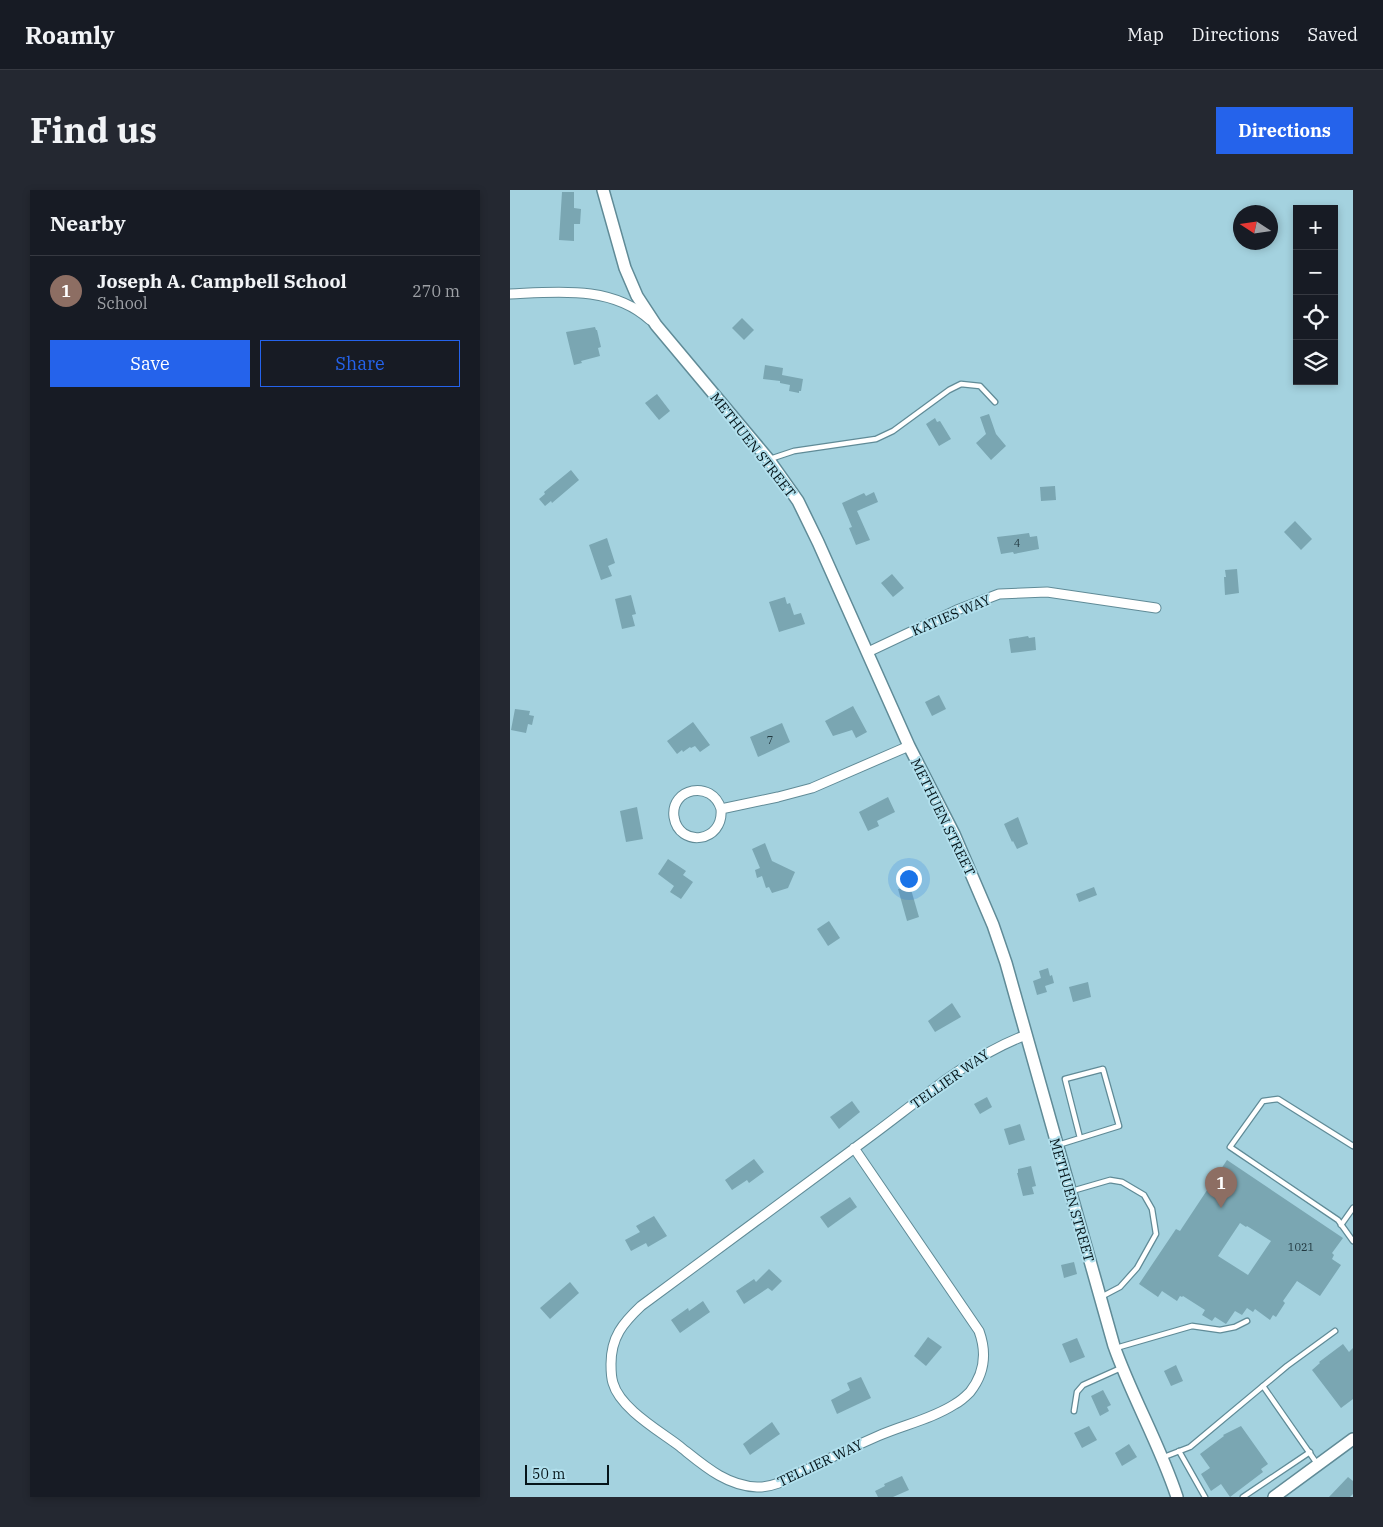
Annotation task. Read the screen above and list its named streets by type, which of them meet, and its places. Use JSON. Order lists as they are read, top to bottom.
{
  "streets": {
    "street": ["METHUEN STREET", "KATIES WAY", "TELLIER WAY"]
  },
  "crossings": [
    ["METHUEN STREET", "KATIES WAY"],
    ["METHUEN STREET", "TELLIER WAY"]
  ],
  "house_numbers": ["4", "7", "1021"],
  "scale_bar": "50 m",
  "north": "left",
  "page": {
    "header": "Roamly",
    "nav": ["Map", "Directions", "Saved"],
    "title": "Find us",
    "buttons": [
      "Directions",
      ["Save", "Share"]
    ],
    "heading": "Nearby",
    "map_buttons": ["+", "−"],
    "list": [
      {
        "mark": "1",
        "name": "Joseph A. Campbell School",
        "note": "School",
        "value": "270 m"
      }
    ],
    "pins": "1",
    "scale": "50 m"
  }
}
